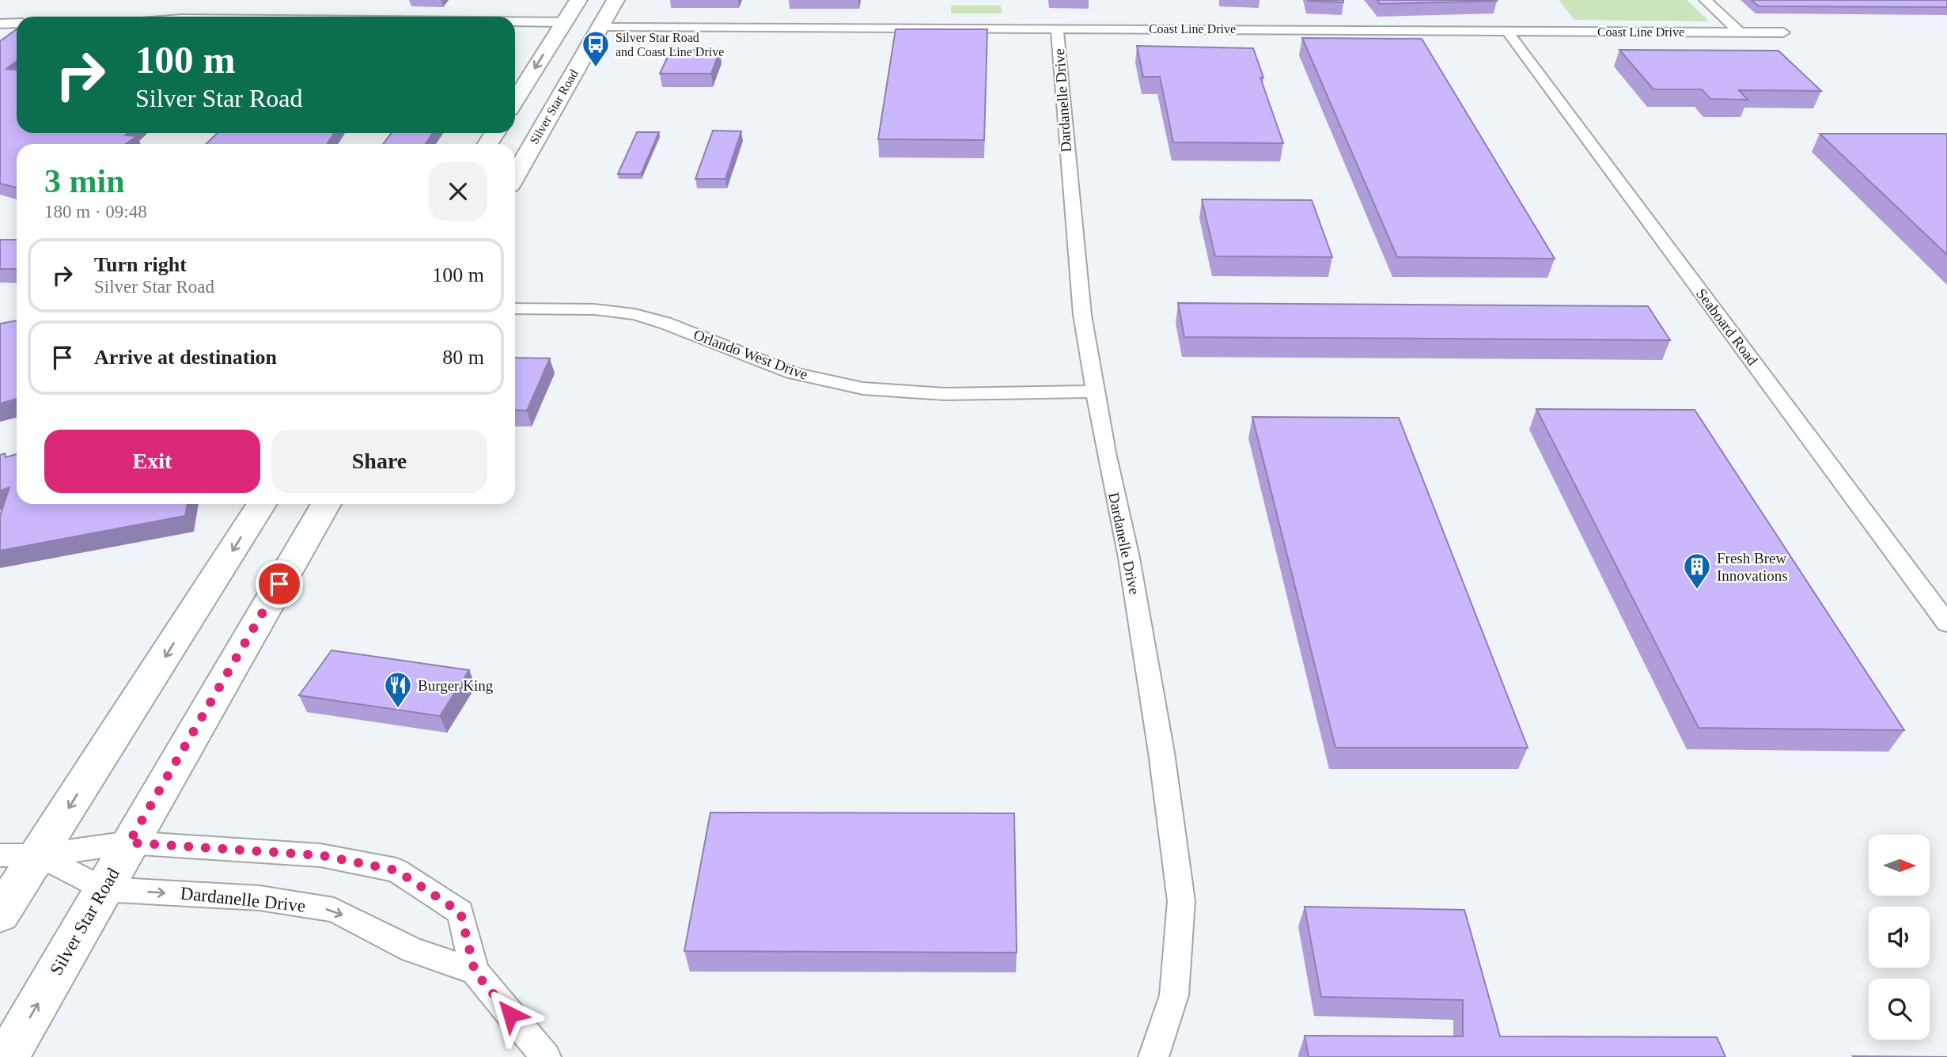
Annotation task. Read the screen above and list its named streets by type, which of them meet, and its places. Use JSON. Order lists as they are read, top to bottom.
{
  "streets": {
    "main road": ["Silver Star Road"],
    "street": [
      "Coast Line Drive",
      "Dardanelle Drive",
      "Seaboard Road",
      "Orlando West Drive"
    ]
  },
  "crossings": [
    ["Coast Line Drive", "Dardanelle Drive"],
    ["Coast Line Drive", "Silver Star Road"],
    ["Coast Line Drive", "Seaboard Road"],
    ["Dardanelle Drive", "Silver Star Road"],
    ["Dardanelle Drive", "Orlando West Drive"]
  ],
  "places": {
    "bus stop": ["Silver Star Road and Coast Line Drive"],
    "building": ["Fresh Brew Innovations"],
    "restaurant": ["Burger King"]
  },
  "north": "right",
  "page": {
    "turn": ["100 m", "Silver Star Road"],
    "heading": ["3 min", "180 m · 09:48"],
    "list": [
      {
        "name": "Turn right",
        "note": "Silver Star Road",
        "value": "100 m"
      },
      {
        "name": "Arrive at destination",
        "value": "80 m"
      }
    ],
    "buttons": ["Exit", "Share"]
  }
}
